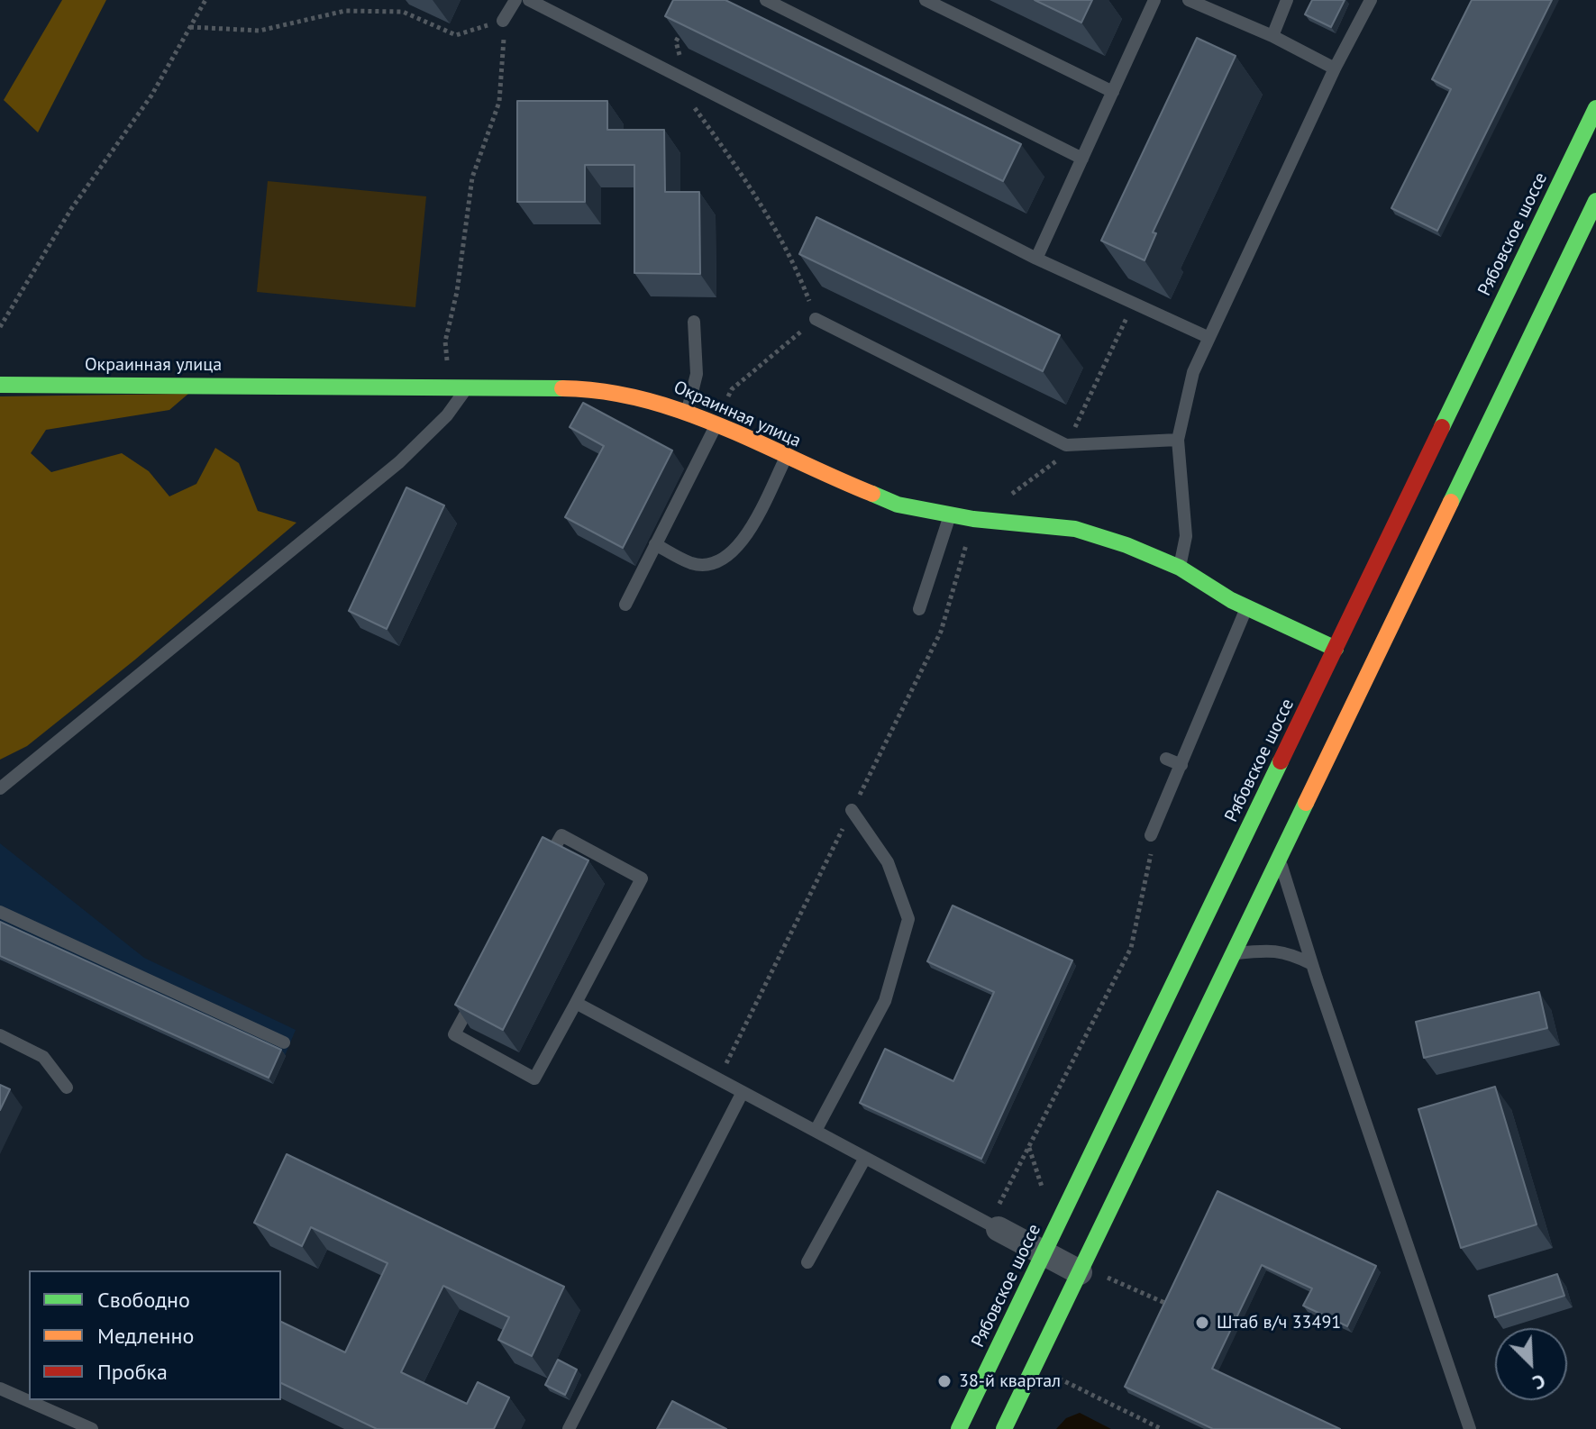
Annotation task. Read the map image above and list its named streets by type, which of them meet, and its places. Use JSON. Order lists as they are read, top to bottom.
{
  "streets": {
    "main road": ["Рябовское шоссе", "Окраинная улица"]
  },
  "crossings": [
    ["Рябовское шоссе", "Окраинная улица"]
  ],
  "places": ["Штаб в/ч 33491", "38-й квартал"],
  "legend": ["Свободно", "Медленно", "Пробка"],
  "north": "bottom right"
}
